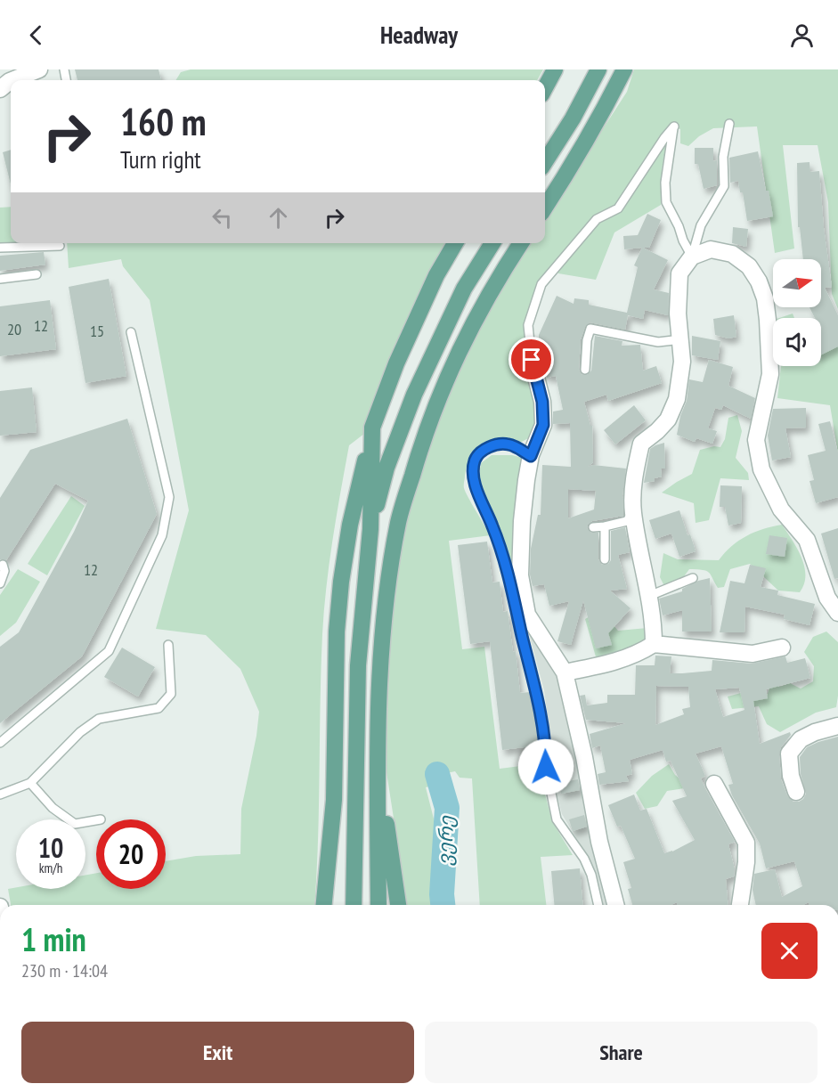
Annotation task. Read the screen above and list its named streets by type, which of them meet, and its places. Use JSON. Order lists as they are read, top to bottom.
{
  "water": ["ვერე"],
  "house_numbers": [
    "12",
    "20",
    "15",
    "12"
  ],
  "north": "right",
  "page": {
    "header": "Headway",
    "turn": ["160 m", "Turn right"],
    "speed": "10 km/h",
    "limit": "20",
    "heading": ["1 min", "230 m · 14:04"],
    "buttons": ["Exit", "Share"]
  }
}
